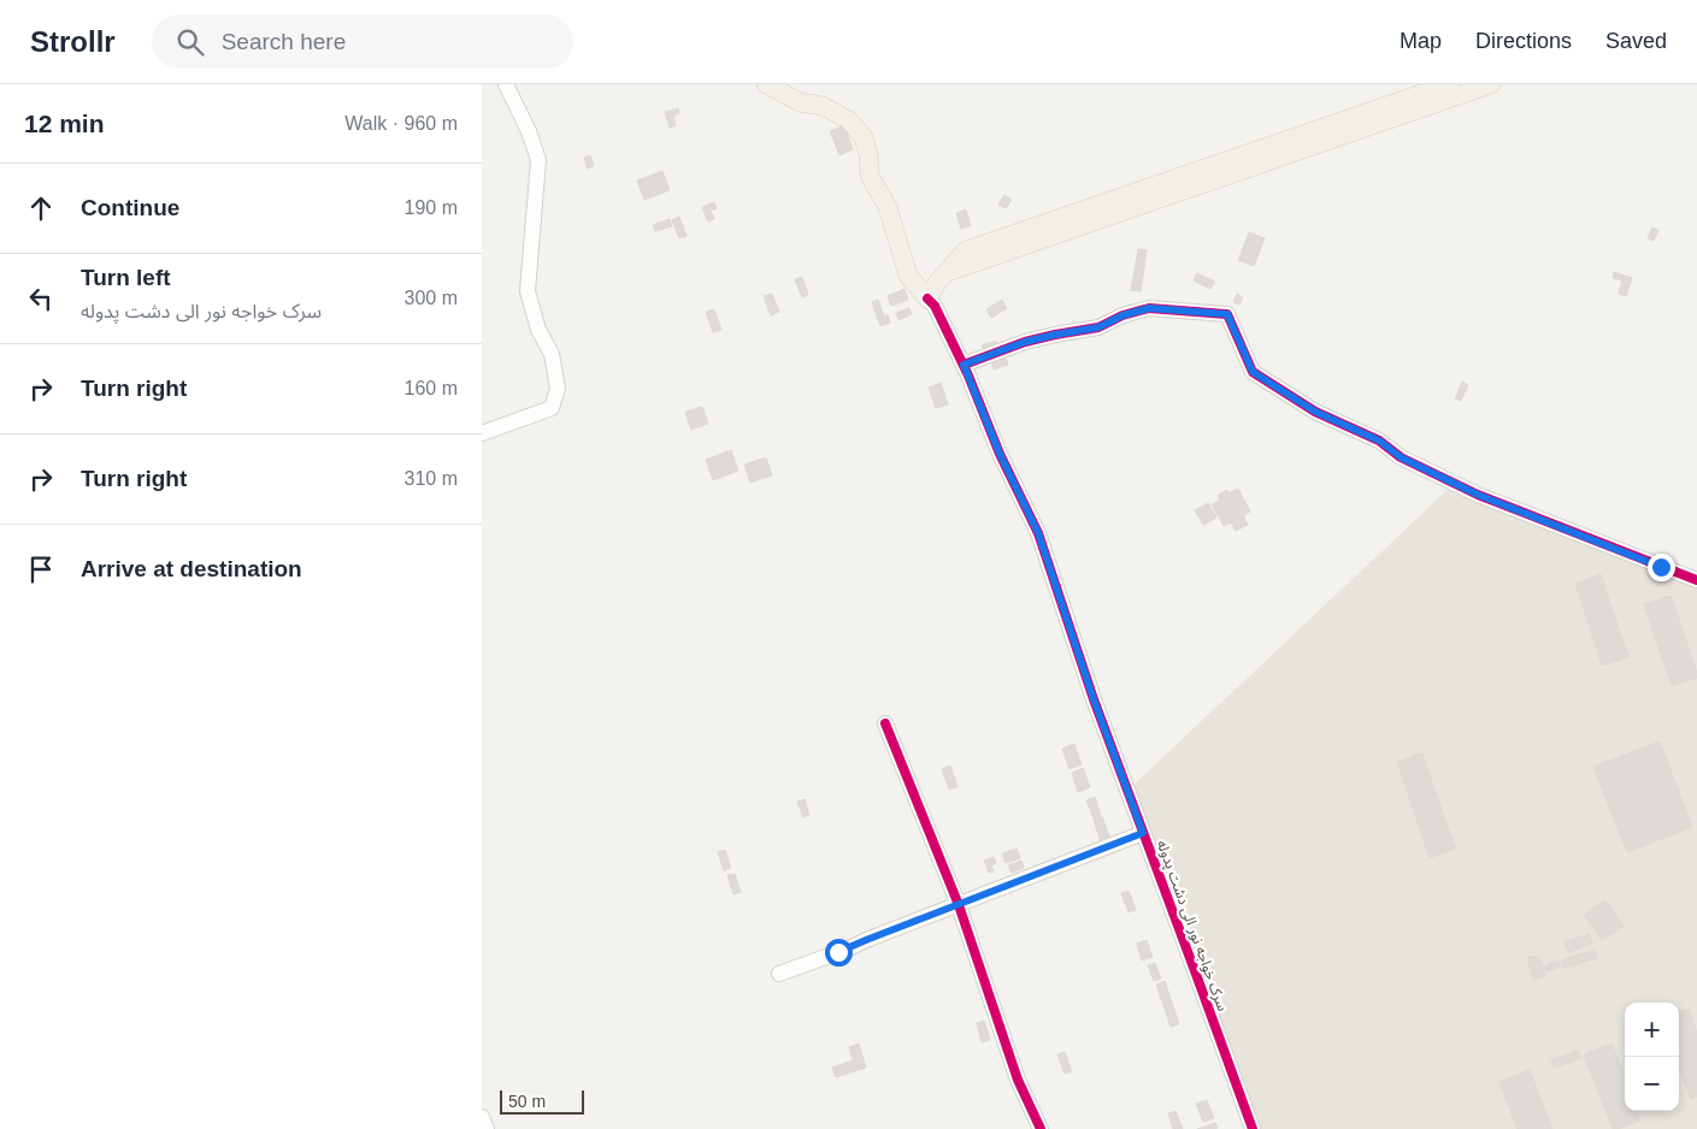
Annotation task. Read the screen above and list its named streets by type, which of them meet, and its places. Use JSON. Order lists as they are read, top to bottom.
{
  "streets": {
    "main road": ["سرک خواجه نور الی دشت پدوله"]
  },
  "scale_bar": "50 m",
  "page": {
    "header": "Strollr",
    "search": "Search here",
    "nav": ["Map", "Directions", "Saved"],
    "heading": ["12 min", "Walk · 960 m"],
    "list": [
      ["Continue", "190 m"],
      ["Turn left", "سرک خواجه نور الی دشت پدوله", "300 m"],
      ["Turn right", "160 m"],
      ["Turn right", "310 m"],
      "Arrive at destination"
    ],
    "map_buttons": ["+", "−"],
    "scale": "50 m"
  }
}
